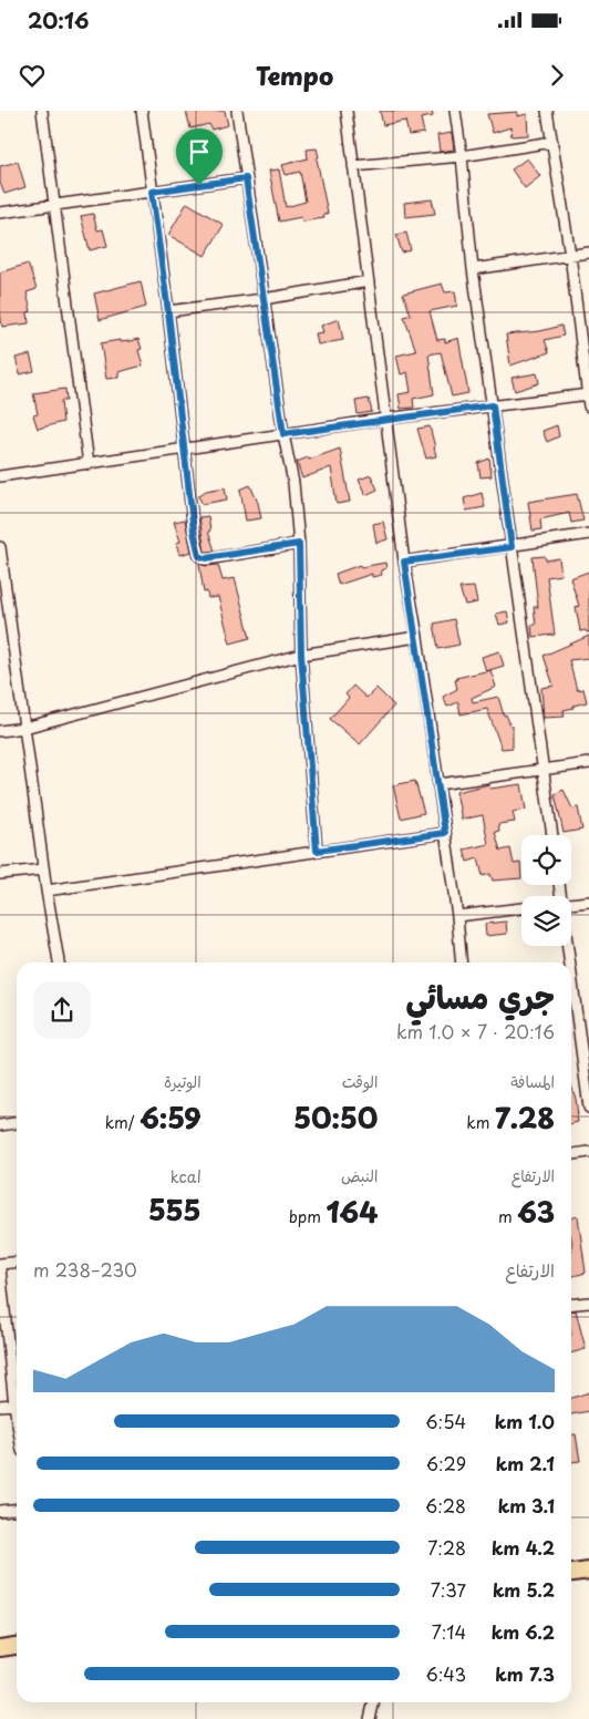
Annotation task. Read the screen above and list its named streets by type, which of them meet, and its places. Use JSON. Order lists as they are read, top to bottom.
{
  "page": {
    "status": "20:16",
    "header": "Tempo",
    "heading": ["جري مسائي", "20:16 · 7 × 1.0 km"],
    "stats": [
      ["المسافة", "7.28 km"],
      ["الوقت", "50:50"],
      ["الوتيرة", "6:59 /km"],
      ["الارتفاع", "63 m"],
      ["النبض", "164 bpm"],
      ["kcal", "555"]
    ],
    "chart": ["الارتفاع", "230–238 m"],
    "list": [
      {
        "name": "1.0 km",
        "note": "6:54"
      },
      {
        "name": "2.1 km",
        "note": "6:29"
      },
      {
        "name": "3.1 km",
        "note": "6:28"
      },
      {
        "name": "4.2 km",
        "note": "7:28"
      },
      {
        "name": "5.2 km",
        "note": "7:37"
      },
      {
        "name": "6.2 km",
        "note": "7:14"
      },
      {
        "name": "7.3 km",
        "note": "6:43"
      }
    ]
  }
}
